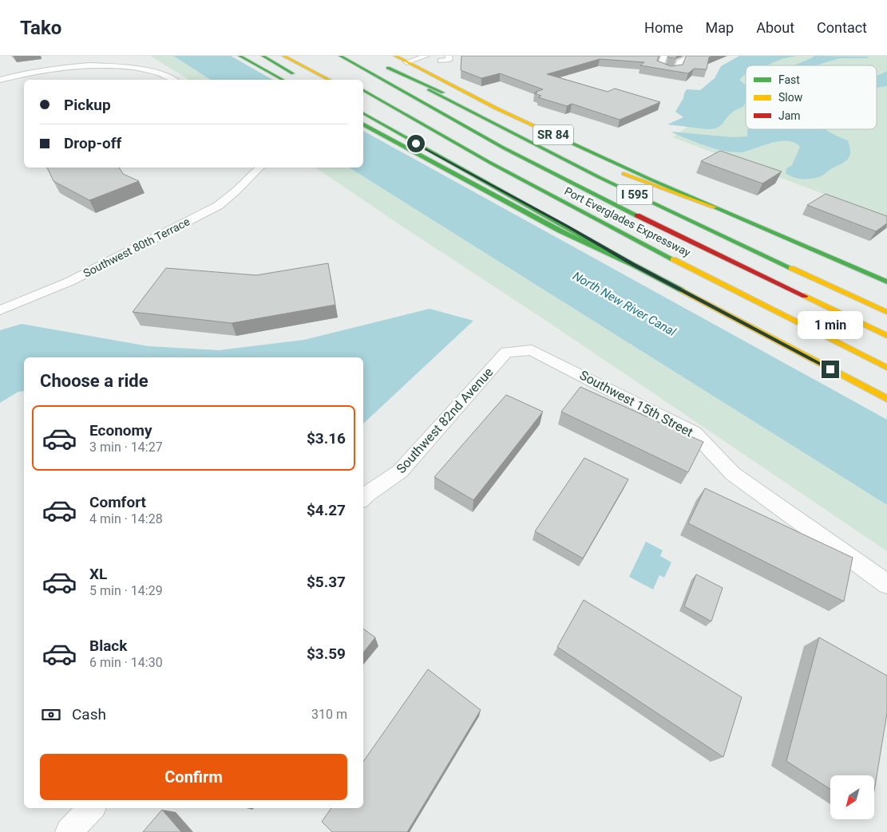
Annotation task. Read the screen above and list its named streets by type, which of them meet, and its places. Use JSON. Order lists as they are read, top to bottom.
{
  "streets": {
    "main road": ["SR 84", "I 595", "Port Everglades Expressway"],
    "street": ["Southwest 80th Terrace", "Southwest 15th Street", "Southwest 82nd Avenue"]
  },
  "crossings": [
    ["SR 84", "I 595"],
    ["Southwest 15th Street", "Southwest 82nd Avenue"]
  ],
  "water": ["North New River Canal"],
  "legend": ["Fast", "Slow", "Jam"],
  "north": "bottom left",
  "page": {
    "header": "Tako",
    "nav": [
      "Home",
      "Map",
      "About",
      "Contact"
    ],
    "banner": ["Pickup", "Drop-off"],
    "bubble": "1 min",
    "heading": "Choose a ride",
    "list": [
      {
        "name": "Economy",
        "note": "3 min · 14:27",
        "value": "$3.16"
      },
      {
        "name": "Comfort",
        "note": "4 min · 14:28",
        "value": "$4.27"
      },
      {
        "name": "XL",
        "note": "5 min · 14:29",
        "value": "$5.37"
      },
      {
        "name": "Black",
        "note": "6 min · 14:30",
        "value": "$3.59"
      }
    ],
    "pay": ["Cash", "310 m"],
    "buttons": "Confirm"
  }
}
